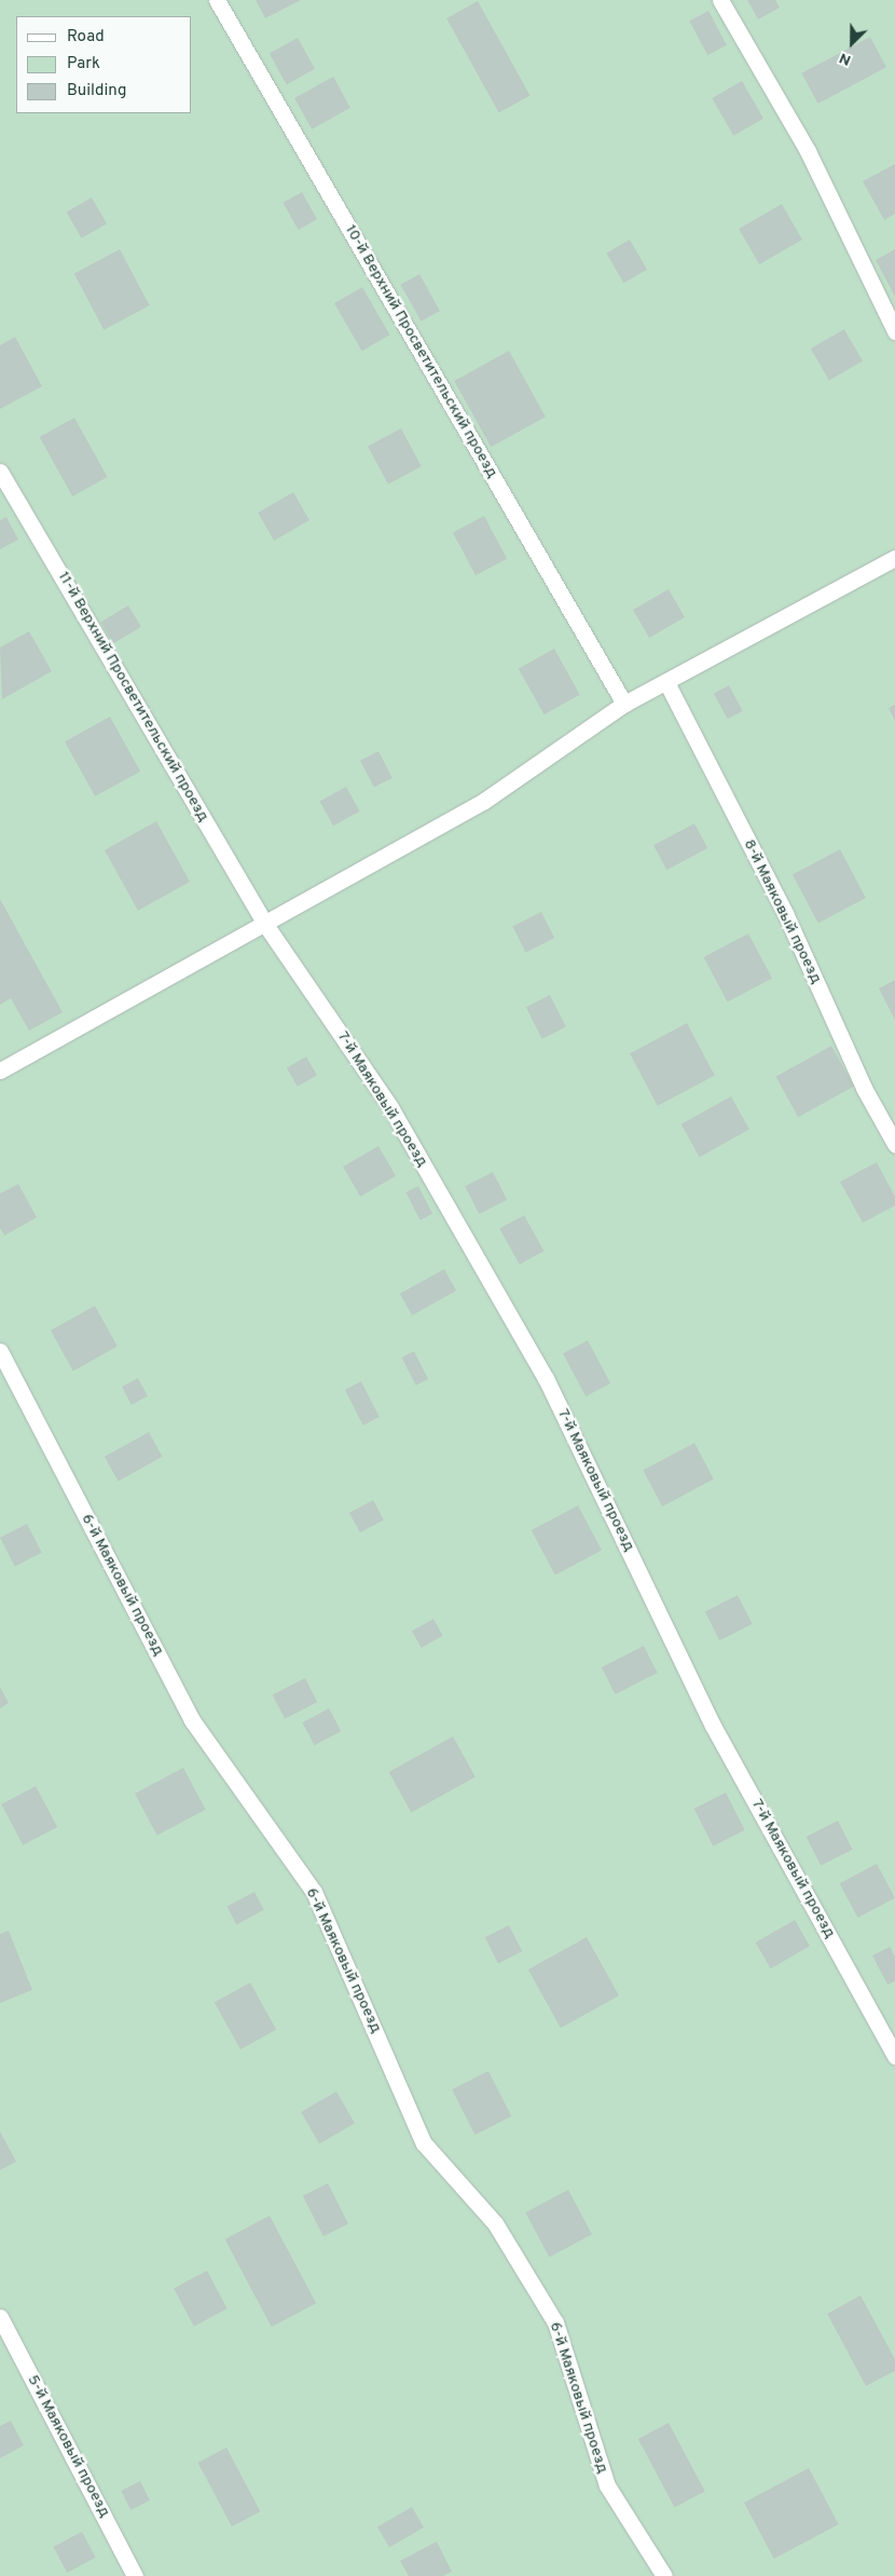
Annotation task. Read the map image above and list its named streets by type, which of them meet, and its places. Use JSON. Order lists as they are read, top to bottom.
{
  "streets": {
    "street": [
      "10-й Верхний Просветительский проезд",
      "11-й Верхний Просветительский проезд",
      "8-й Маяковый проезд",
      "7-й Маяковый проезд",
      "6-й Маяковый проезд",
      "5-й Маяковый проезд"
    ]
  },
  "crossings": [
    ["11-й Верхний Просветительский проезд", "7-й Маяковый проезд"]
  ],
  "legend": ["Road", "Park", "Building"],
  "north": "bottom left"
}
